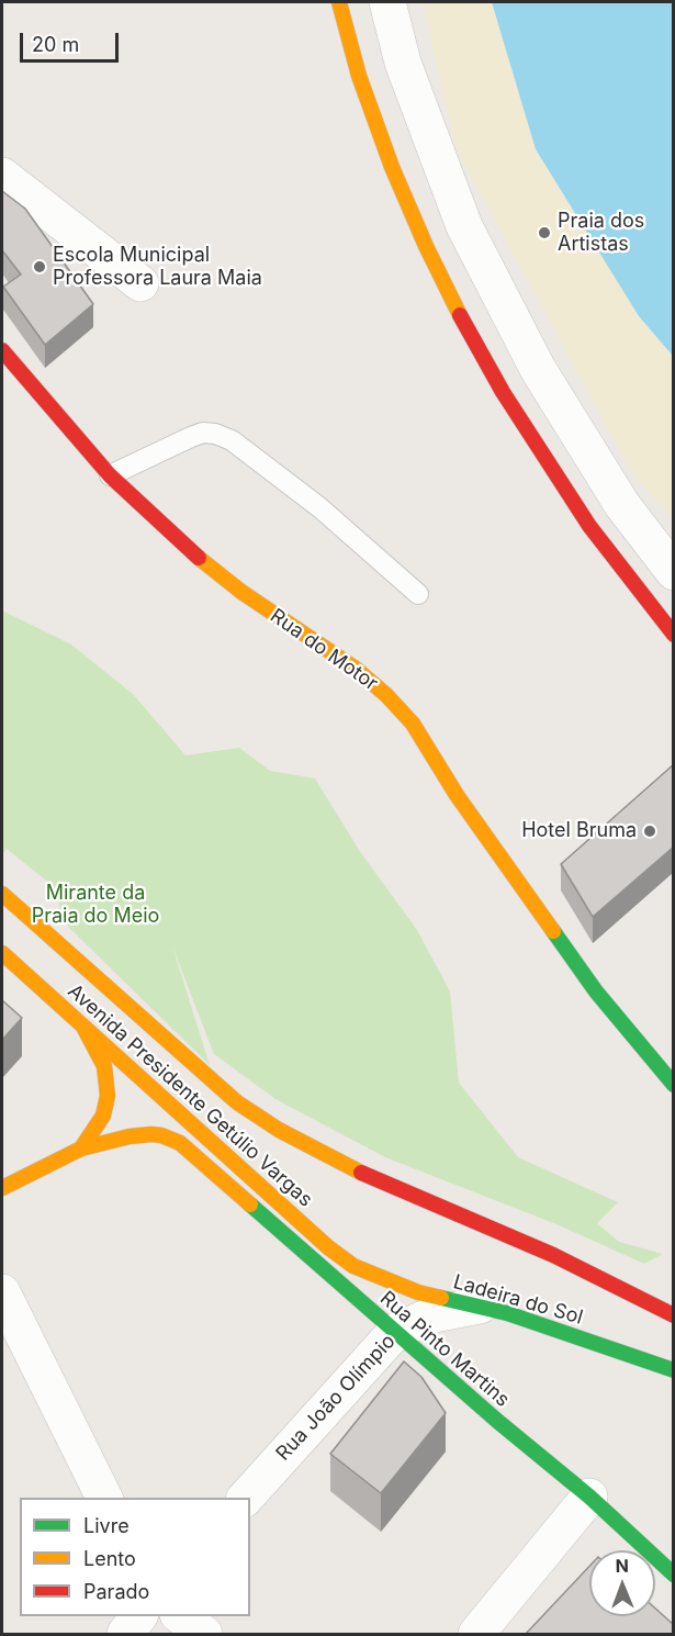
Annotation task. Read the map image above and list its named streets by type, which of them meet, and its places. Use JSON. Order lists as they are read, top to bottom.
{
  "streets": {
    "main road": [
      "Rua do Motor",
      "Avenida Presidente Getúlio Vargas",
      "Ladeira do Sol",
      "Rua Pinto Martins"
    ],
    "street": ["Rua João Olímpio"]
  },
  "crossings": [
    ["Avenida Presidente Getúlio Vargas", "Ladeira do Sol"],
    ["Ladeira do Sol", "Rua João Olímpio"],
    ["Rua Pinto Martins", "Rua João Olímpio"]
  ],
  "parks": ["Mirante da Praia do Meio"],
  "places": ["Praia dos Artistas", "Escola Municipal Professora Laura Maia", "Hotel Bruma"],
  "legend": ["Livre", "Lento", "Parado"],
  "scale_bar": "20 m",
  "north": "top"
}
